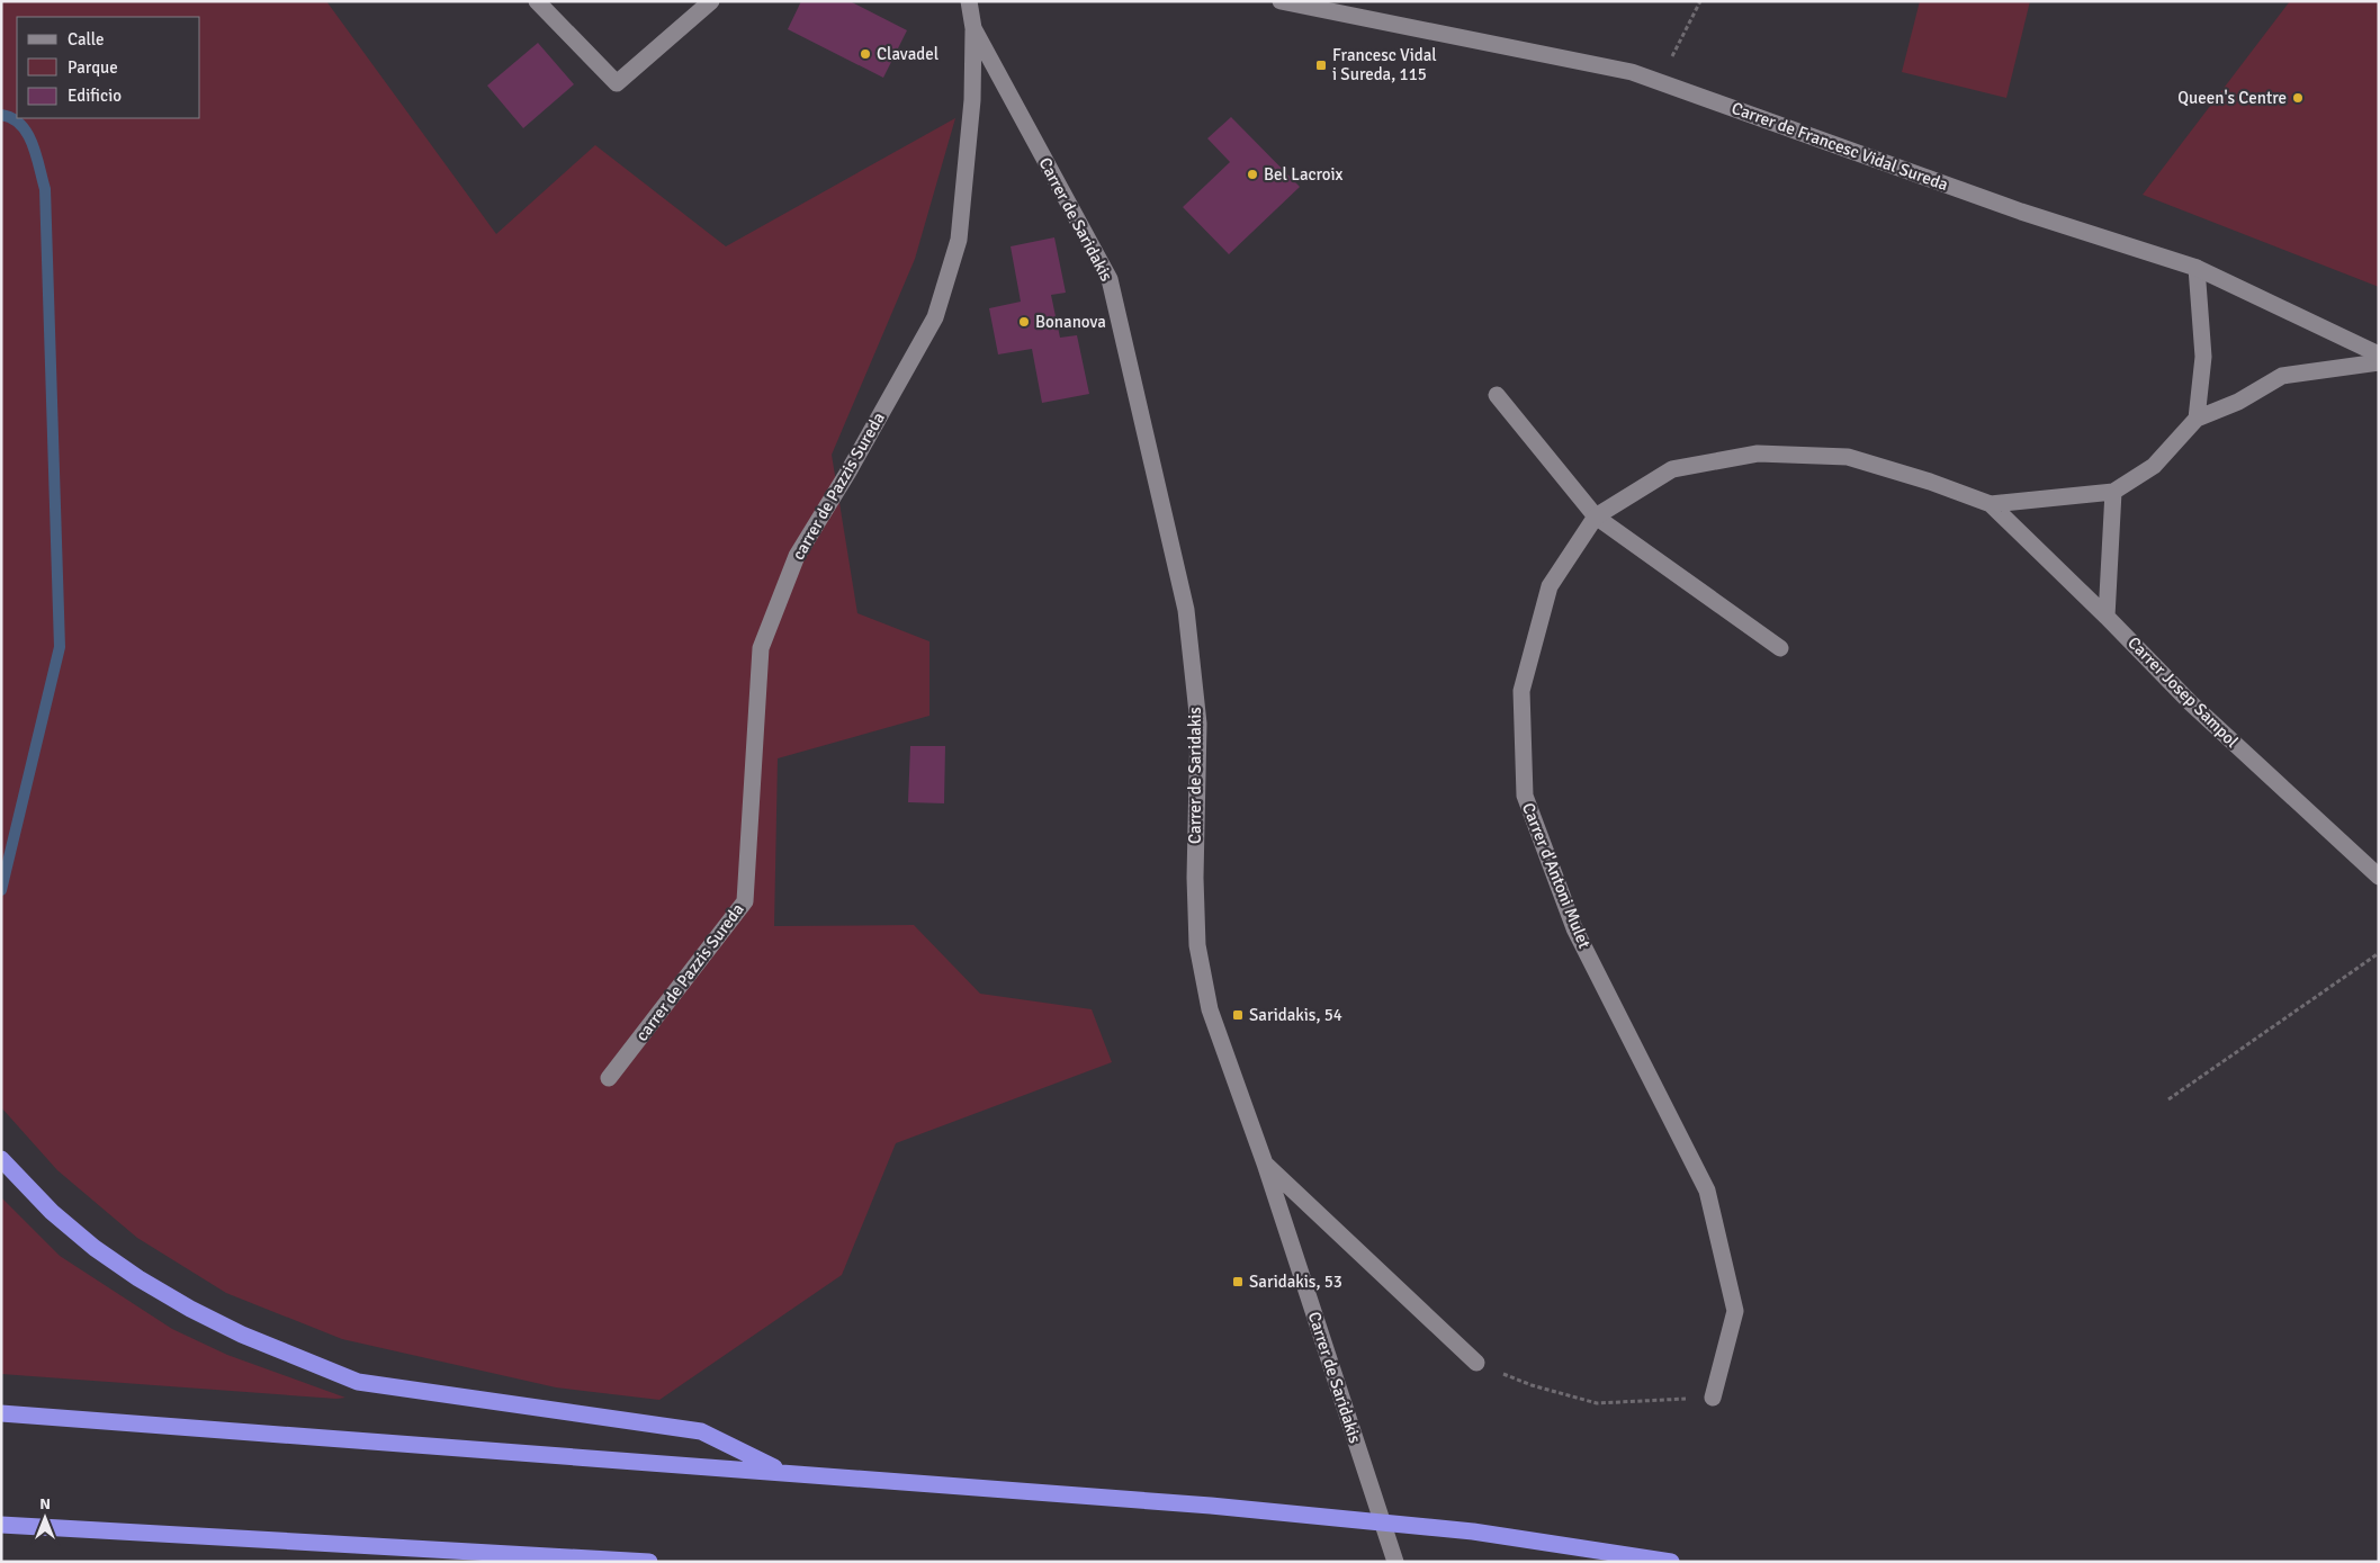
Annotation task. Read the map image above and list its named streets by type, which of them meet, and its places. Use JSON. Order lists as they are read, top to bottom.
{
  "streets": {
    "street": [
      "Carrer de Francesc Vidal Sureda",
      "Carrer de Saridakis",
      "carrer de Pazzis Sureda",
      "Carrer Josep Sampol",
      "Carrer d'Antoni Mulet"
    ]
  },
  "crossings": [
    ["Carrer de Saridakis", "carrer de Pazzis Sureda"],
    ["Carrer Josep Sampol", "Carrer d'Antoni Mulet"]
  ],
  "places": {
    "other": [
      "Clavadel",
      "Queen's Centre",
      "Bel Lacroix",
      "Bonanova"
    ],
    "transit": ["Francesc Vidal i Sureda, 115", "Saridakis, 54", "Saridakis, 53"]
  },
  "legend": ["Calle", "Parque", "Edificio"],
  "north": "top"
}
